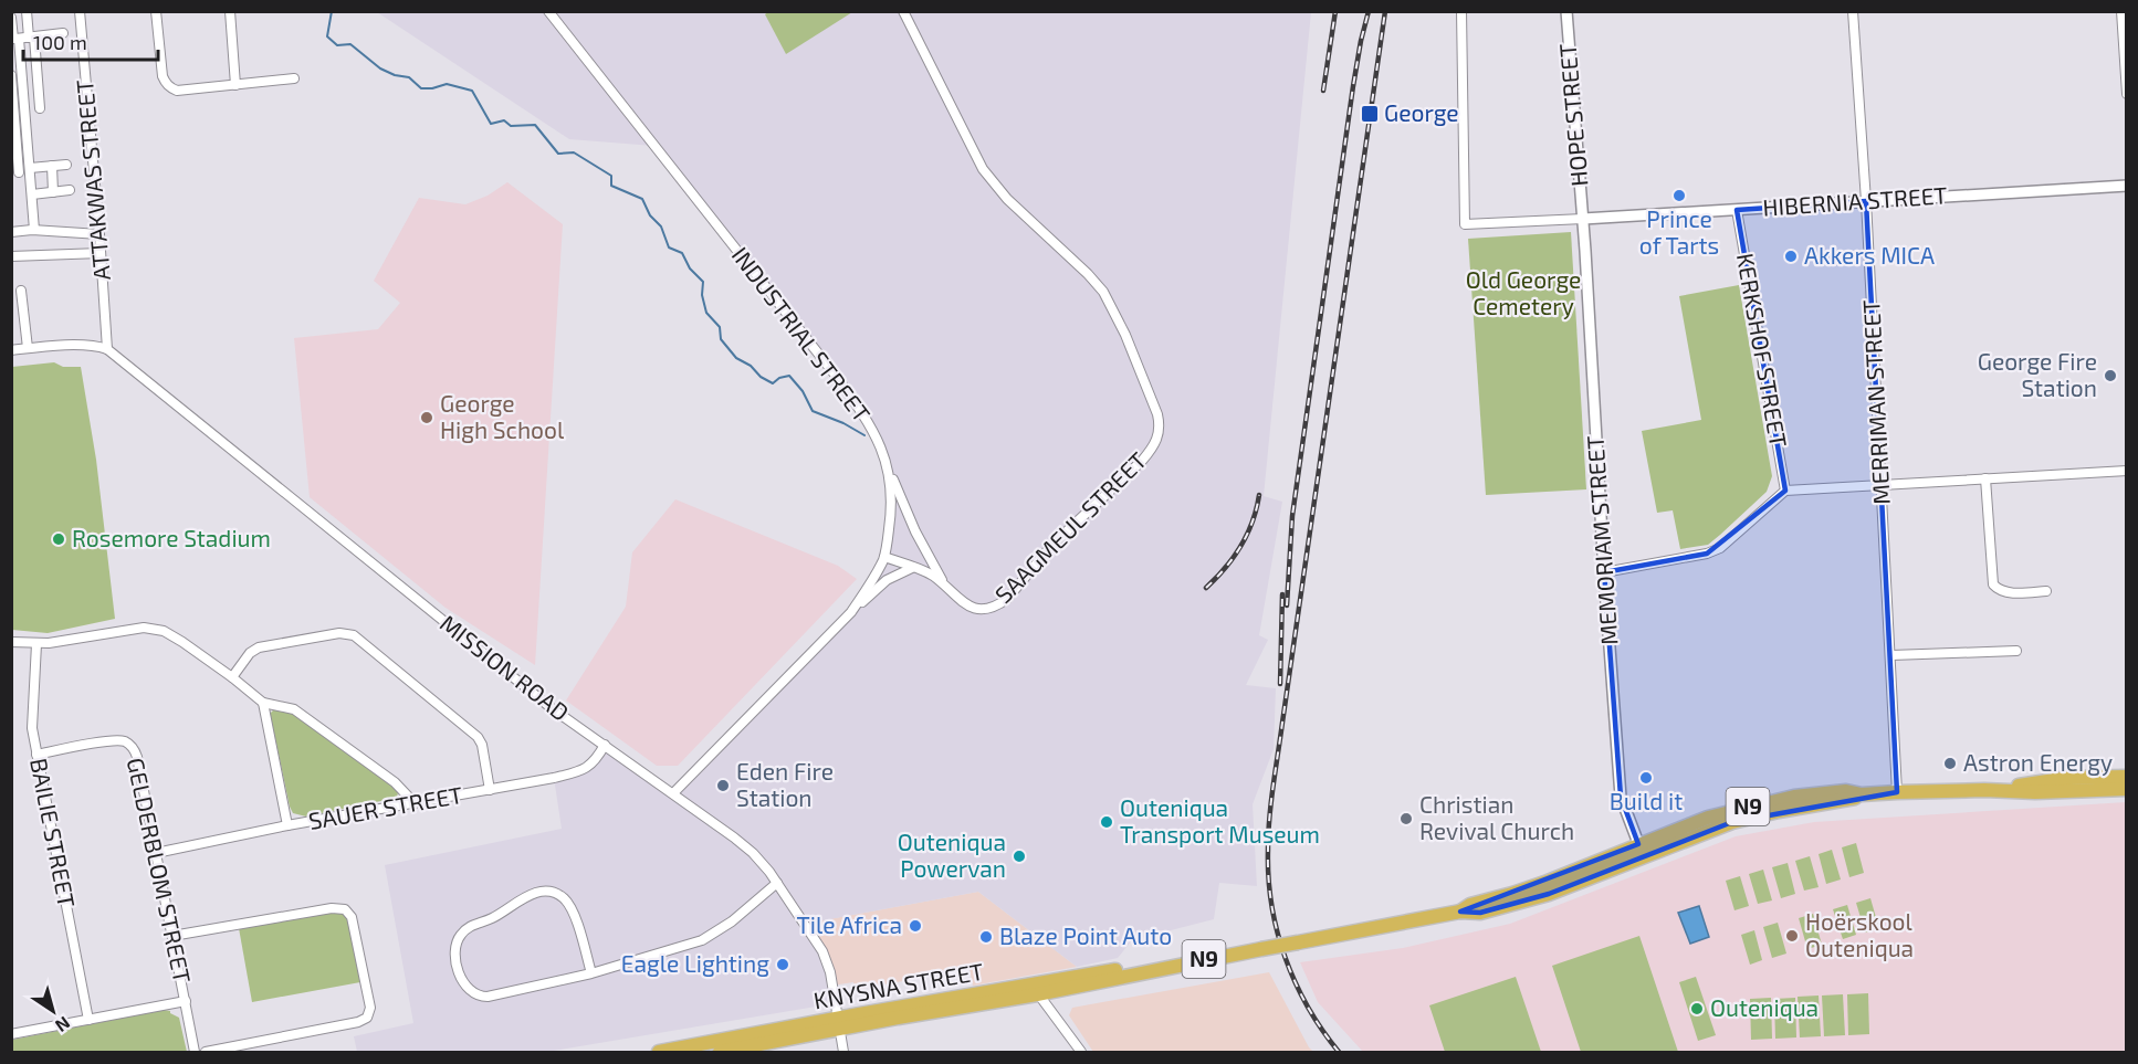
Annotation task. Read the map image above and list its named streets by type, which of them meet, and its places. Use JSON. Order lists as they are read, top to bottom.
{
  "streets": {
    "highway": ["N9", "KNYSNA STREET"],
    "street": [
      "HOPE STREET",
      "ATTAKWAS STREET",
      "HIBERNIA STREET",
      "INDUSTRIAL STREET",
      "KERKSHOF STREET",
      "MERRIMAN STREET",
      "SAAGMEUL STREET",
      "MEMORIAM STREET",
      "MISSION ROAD",
      "SAUER STREET",
      "BAILIE STREET",
      "GELDERBLOM STREET"
    ]
  },
  "crossings": [
    ["HOPE STREET", "HIBERNIA STREET"],
    ["HOPE STREET", "MEMORIAM STREET"],
    ["ATTAKWAS STREET", "MISSION ROAD"],
    ["HIBERNIA STREET", "KERKSHOF STREET"],
    ["HIBERNIA STREET", "MERRIMAN STREET"],
    ["HIBERNIA STREET", "MEMORIAM STREET"],
    ["INDUSTRIAL STREET", "SAAGMEUL STREET"],
    ["INDUSTRIAL STREET", "MISSION ROAD"],
    ["MERRIMAN STREET", "N9"],
    ["MEMORIAM STREET", "N9"],
    ["MEMORIAM STREET", "KNYSNA STREET"],
    ["MISSION ROAD", "SAUER STREET"],
    ["MISSION ROAD", "KNYSNA STREET"],
    ["N9", "KNYSNA STREET"],
    ["SAUER STREET", "GELDERBLOM STREET"],
    ["BAILIE STREET", "GELDERBLOM STREET"]
  ],
  "parks": ["Old George Cemetery"],
  "places": {
    "transit": ["George"],
    "other": [
      "Prince of Tarts",
      "Akkers MICA",
      "George Fire Station",
      "George High School",
      "Rosemore Stadium",
      "Astron Energy",
      "Build it",
      "Eden Fire Station",
      "Christian Revival Church",
      "Outeniqua Transport Museum",
      "Outeniqua Powervan",
      "Tile Africa",
      "Hoërskool Outeniqua",
      "Blaze Point Auto",
      "Eagle Lighting",
      "Outeniqua"
    ]
  },
  "scale_bar": "100 m",
  "north": "bottom right"
}
